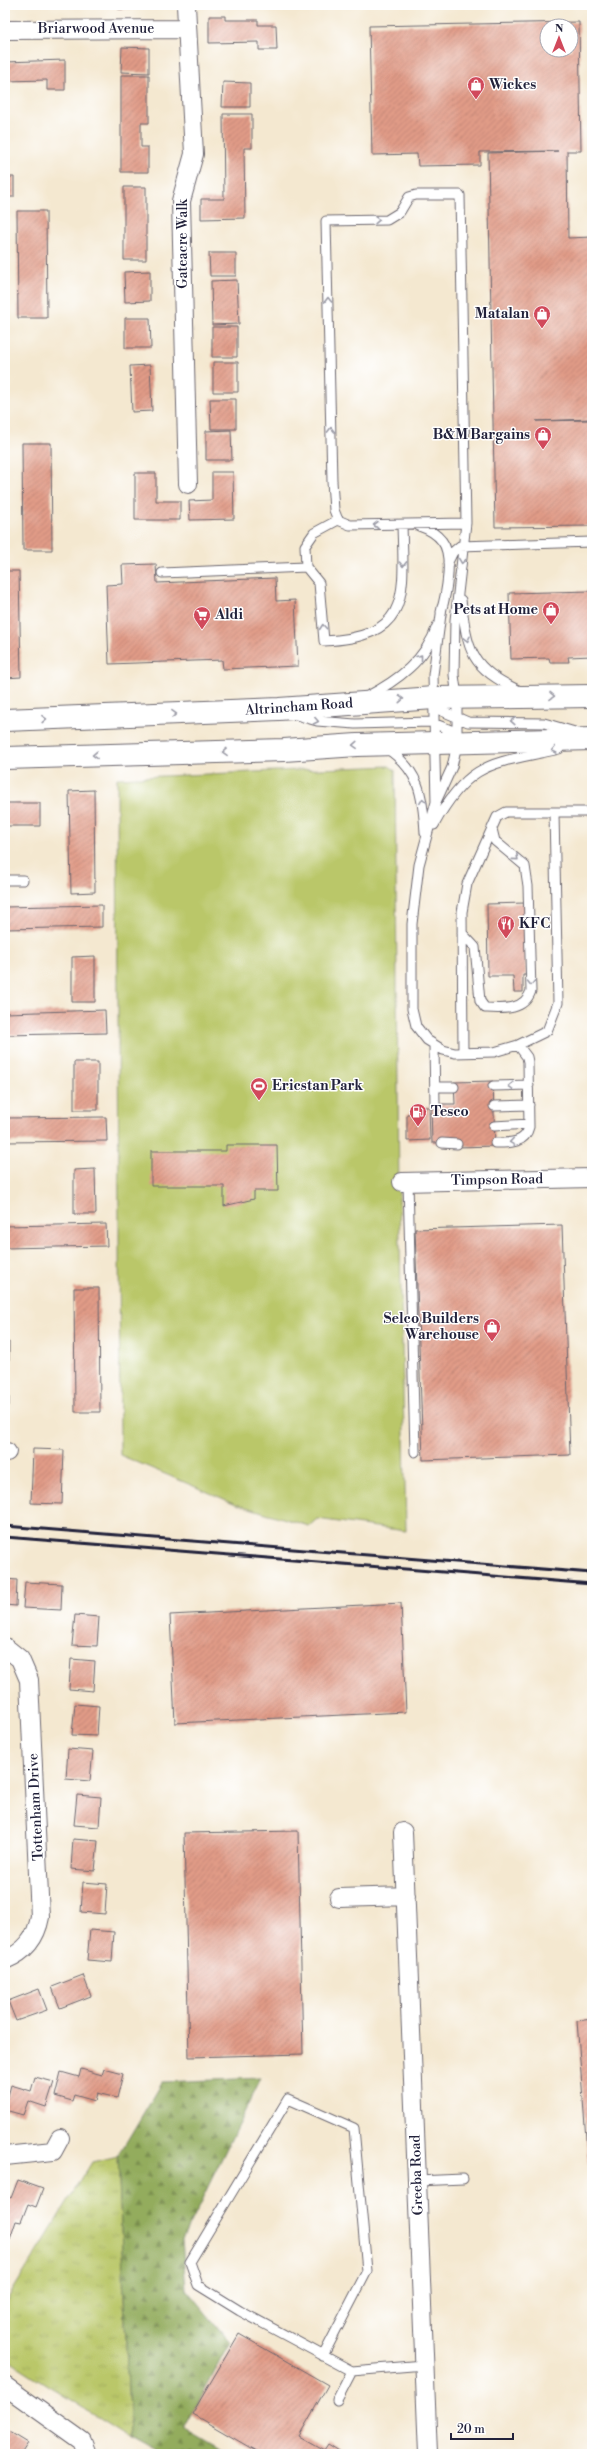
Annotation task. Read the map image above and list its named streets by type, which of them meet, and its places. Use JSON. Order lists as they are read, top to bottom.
{
  "streets": {
    "highway": ["Altrincham Road"],
    "street": [
      "Briarwood Avenue",
      "Gateacre Walk",
      "Timpson Road",
      "Tottenham Drive",
      "Greeba Road"
    ]
  },
  "crossings": [
    ["Briarwood Avenue", "Gateacre Walk"]
  ],
  "places": {
    "shop": [
      "Wickes",
      "Matalan",
      "B&M Bargains",
      "Pets at Home",
      "Selco Builders Warehouse"
    ],
    "supermarket": ["Aldi"],
    "restaurant": ["KFC"],
    "sports": ["Ericstan Park"],
    "fuel station": ["Tesco"]
  },
  "scale_bar": "20 m",
  "north": "top"
}
